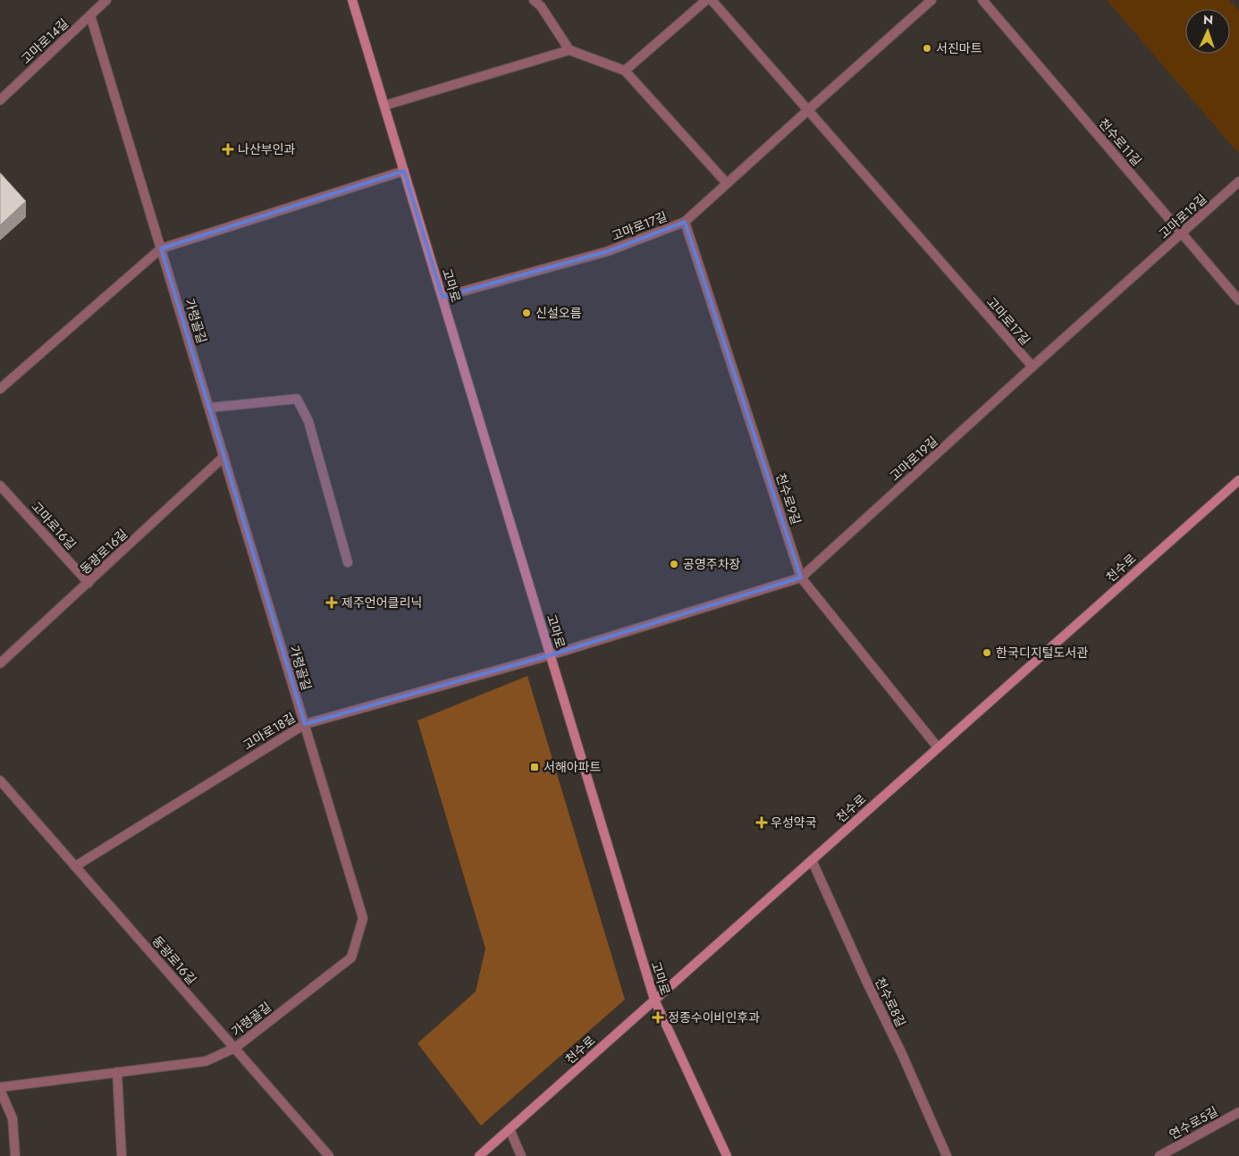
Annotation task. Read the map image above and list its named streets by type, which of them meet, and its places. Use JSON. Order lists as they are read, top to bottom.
{
  "streets": {
    "main road": ["고마로", "천수로"],
    "street": [
      "고마로14길",
      "천수로11길",
      "고마로19길",
      "고마로17길",
      "가령골길",
      "천수로9길",
      "고마로16길",
      "동광로16길",
      "고마로18길",
      "천수로8길",
      "연수로5길"
    ]
  },
  "crossings": [
    ["고마로14길", "가령골길"],
    ["천수로11길", "고마로19길"],
    ["고마로19길", "고마로17길"],
    ["고마로19길", "고마로"],
    ["고마로19길", "천수로9길"],
    ["고마로19길", "고마로18길"],
    ["고마로17길", "고마로"],
    ["고마로17길", "천수로9길"],
    ["고마로", "천수로"],
    ["고마로", "고마로18길"],
    ["가령골길", "동광로16길"],
    ["가령골길", "고마로18길"],
    ["천수로9길", "천수로"],
    ["고마로16길", "동광로16길"],
    ["동광로16길", "고마로18길"],
    ["천수로", "천수로8길"]
  ],
  "places": {
    "other": [
      "서진마트",
      "신설오름",
      "공영주차장",
      "한국디지털도서관"
    ],
    "health": [
      "나산부인과",
      "제주언어클리닉",
      "우성약국",
      "정종수이비인후과"
    ],
    "transit": ["서해아파트"]
  },
  "north": "top"
}
